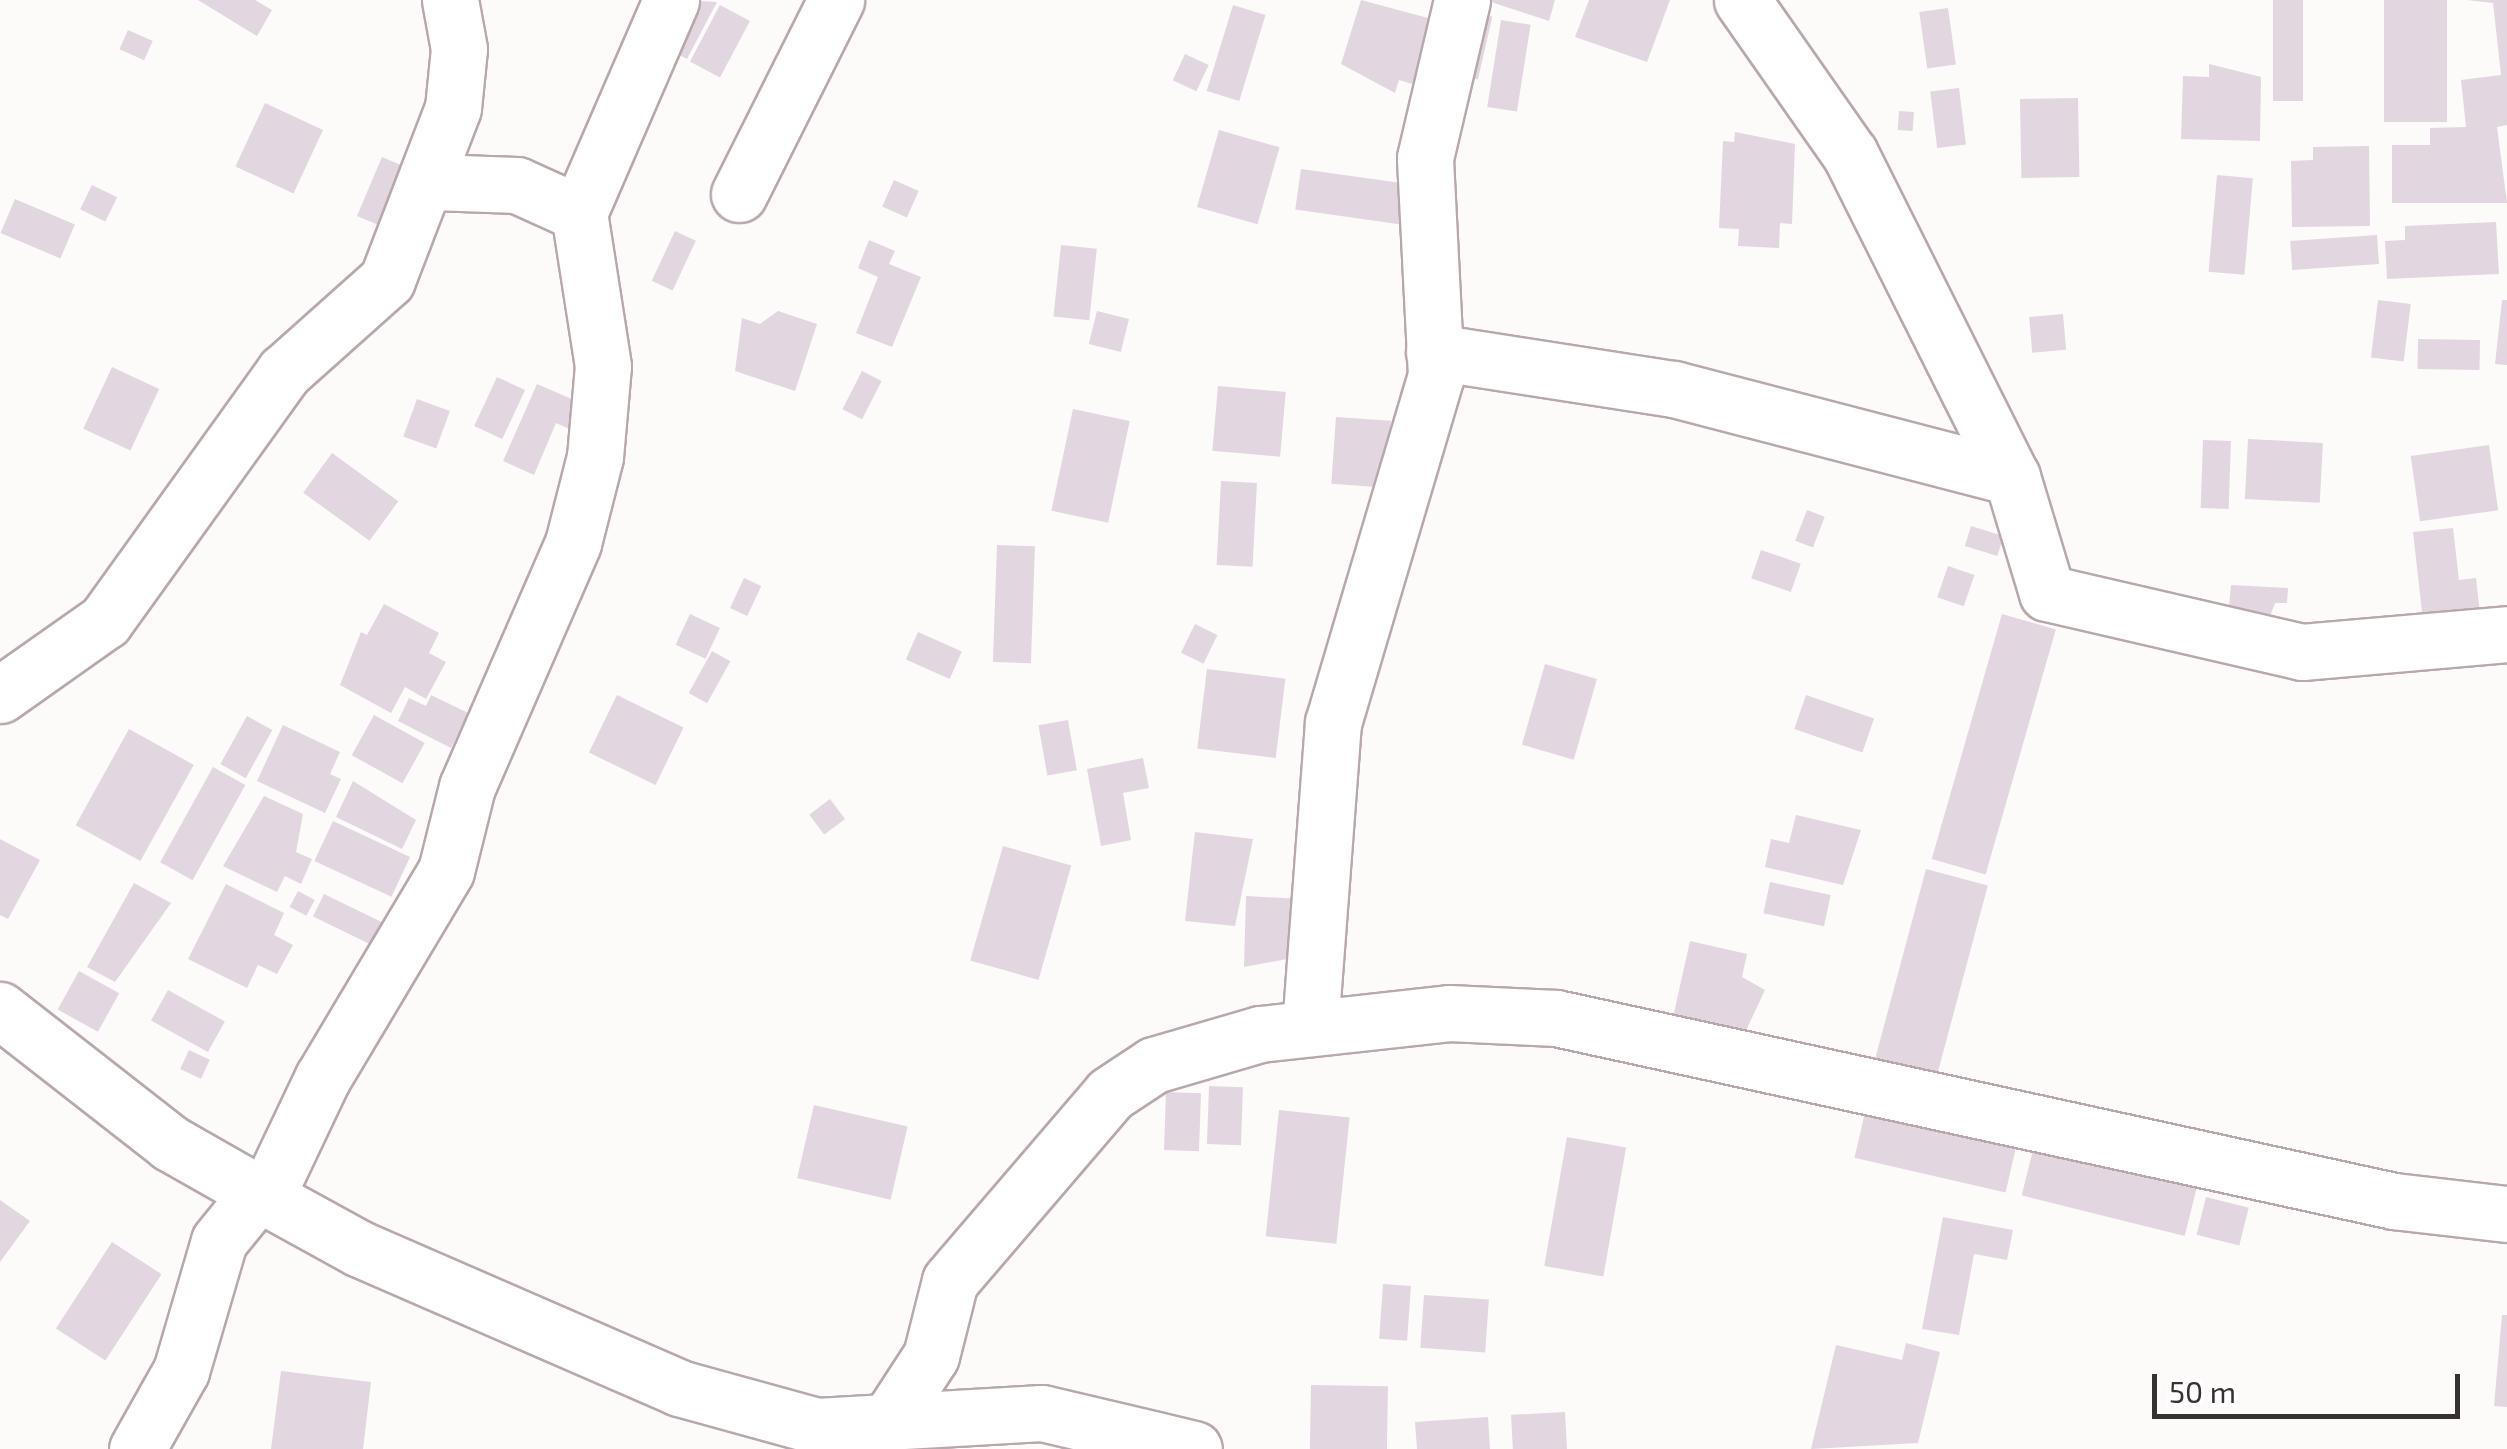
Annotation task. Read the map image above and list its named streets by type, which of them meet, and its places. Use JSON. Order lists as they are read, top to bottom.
{
  "scale_bar": "50 m"
}
